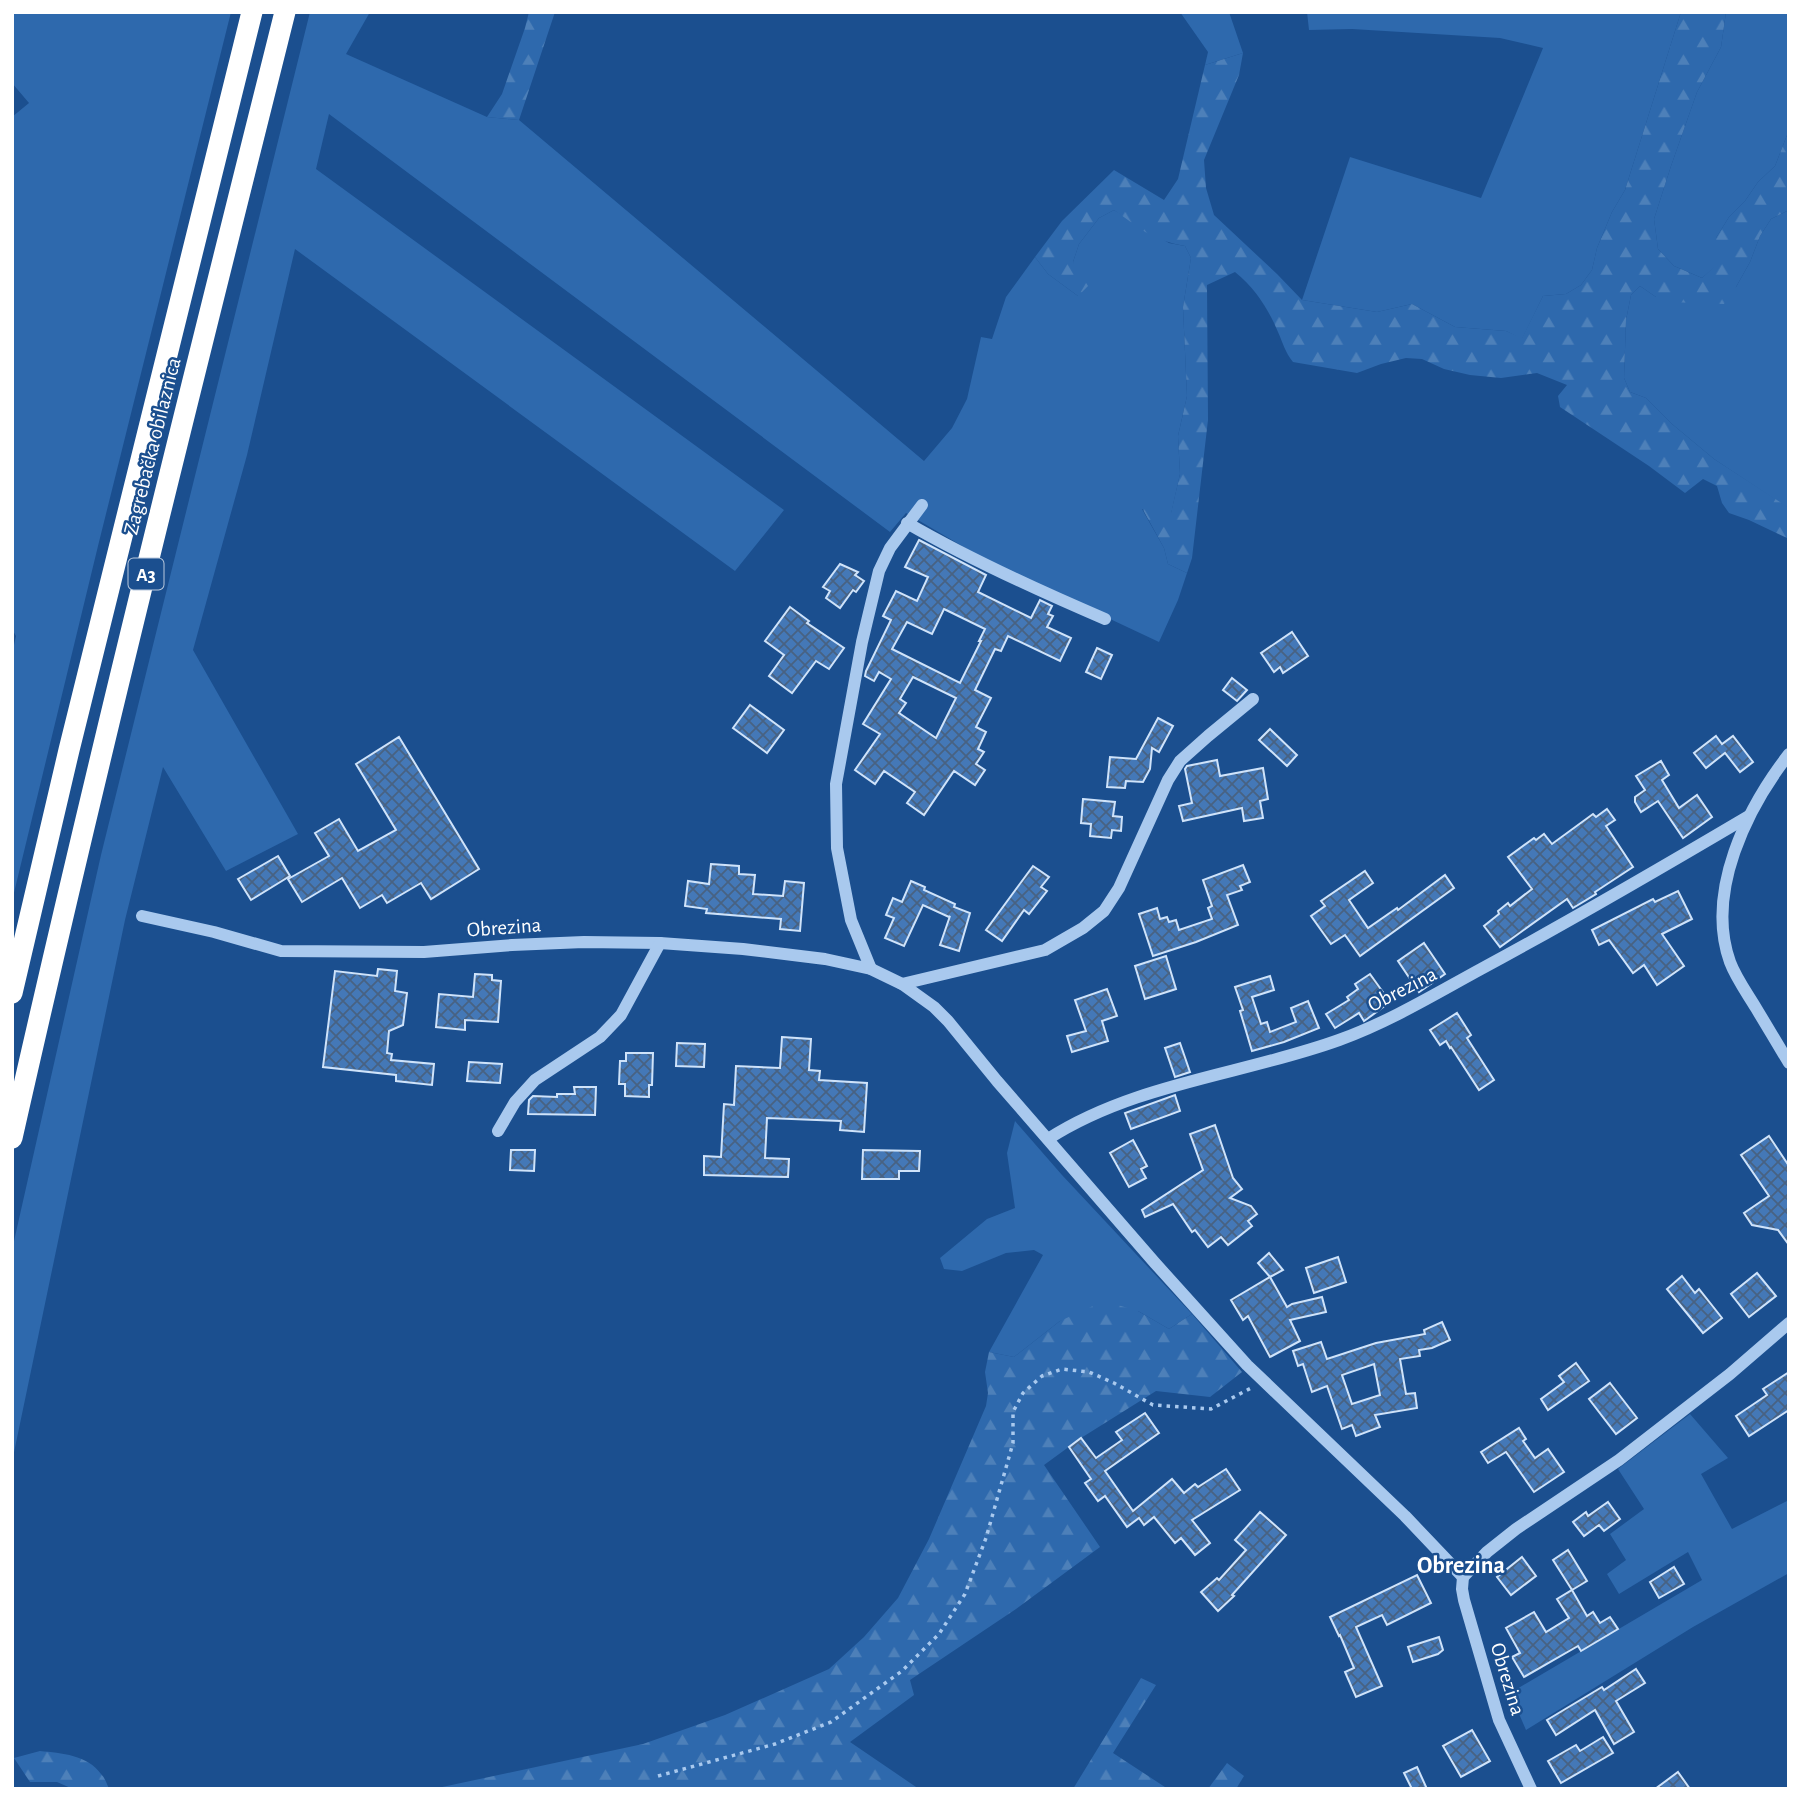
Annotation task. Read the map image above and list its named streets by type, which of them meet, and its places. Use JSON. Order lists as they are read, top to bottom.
{
  "streets": {
    "highway": ["Zagrebačka obilaznica", "A3"],
    "street": ["Obrezina"]
  },
  "districts": ["Obrezina"]
}
